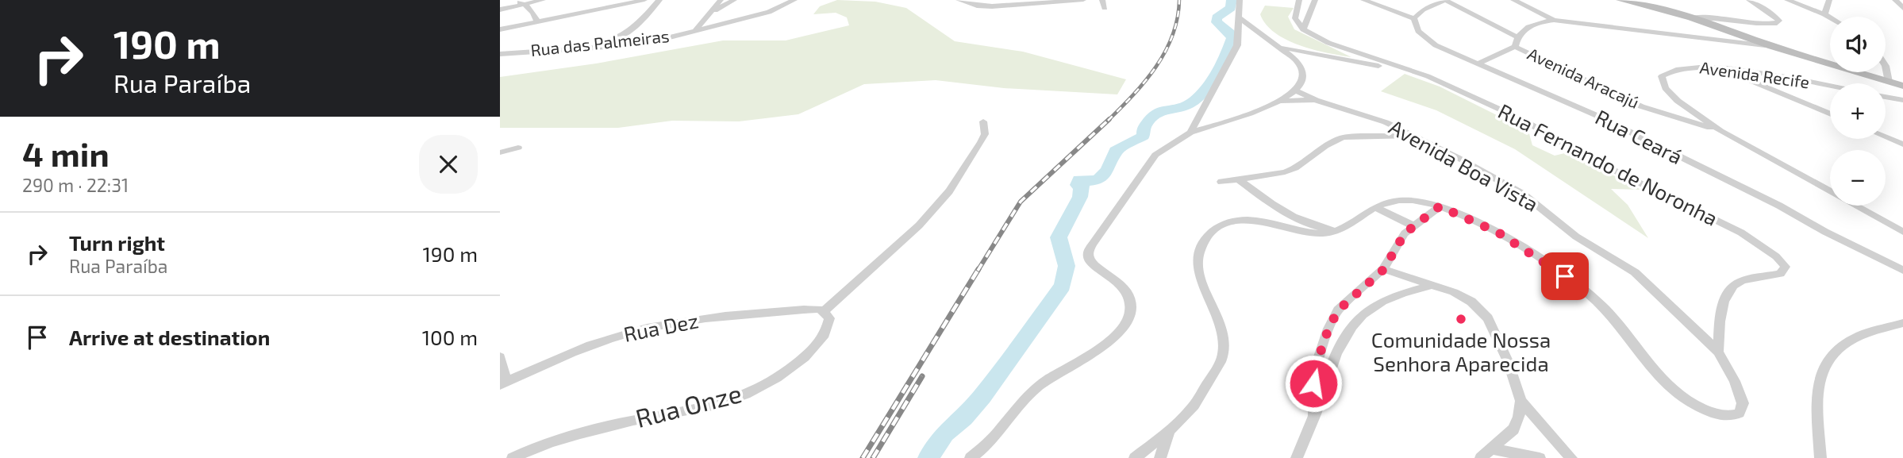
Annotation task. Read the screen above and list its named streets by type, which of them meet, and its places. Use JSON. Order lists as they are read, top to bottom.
{
  "streets": {
    "street": [
      "Rua das Palmeiras",
      "Avenida Recife",
      "Avenida Aracajú",
      "Rua Ceará",
      "Rua Fernando de Noronha",
      "Avenida Boa Vista",
      "Rua Dez",
      "Rua Onze"
    ]
  },
  "crossings": [
    ["Avenida Recife", "Avenida Aracajú"],
    ["Rua Fernando de Noronha", "Avenida Boa Vista"],
    ["Rua Dez", "Rua Onze"]
  ],
  "places": ["Comunidade Nossa Senhora Aparecida"],
  "page": {
    "turn": ["190 m", "Rua Paraíba"],
    "map_buttons": ["+", "−"],
    "heading": ["4 min", "290 m · 22:31"],
    "list": [
      {
        "name": "Turn right",
        "note": "Rua Paraíba",
        "value": "190 m"
      },
      {
        "name": "Arrive at destination",
        "value": "100 m"
      }
    ]
  }
}
